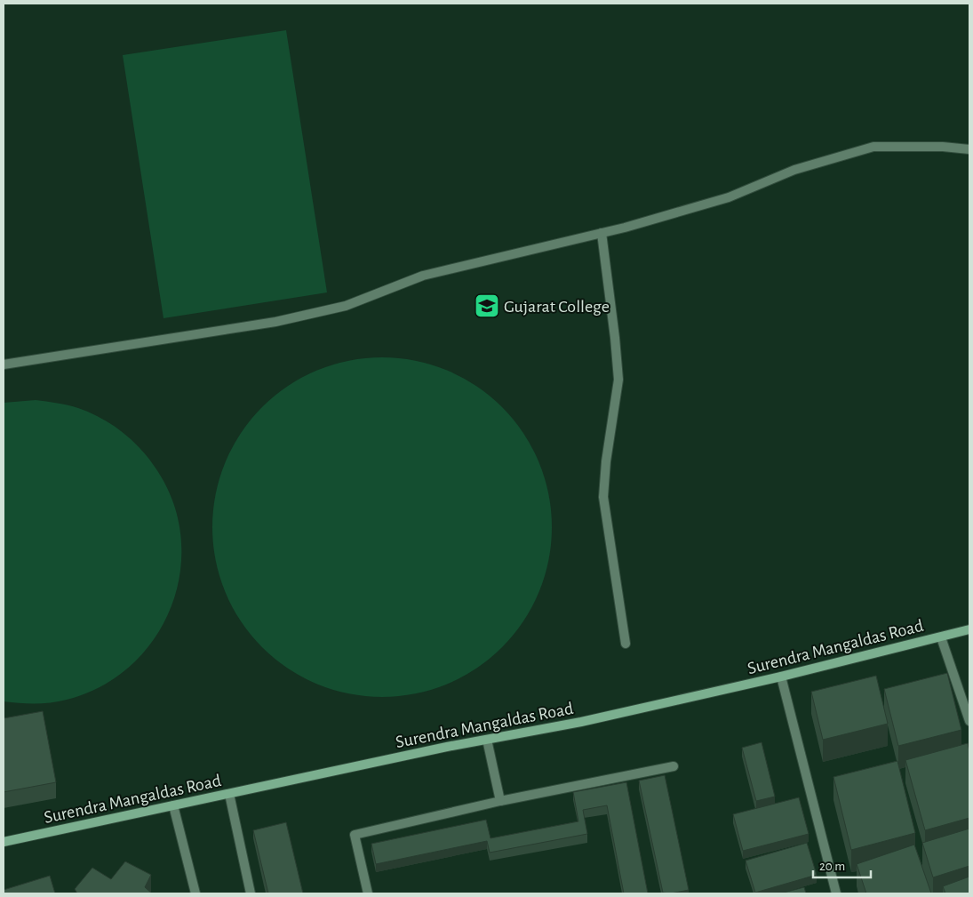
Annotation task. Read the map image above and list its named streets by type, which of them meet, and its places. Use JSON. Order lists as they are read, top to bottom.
{
  "streets": {
    "main road": ["Surendra Mangaldas Road"]
  },
  "places": {
    "school or university": ["Gujarat College"]
  },
  "scale_bar": "20 m"
}
